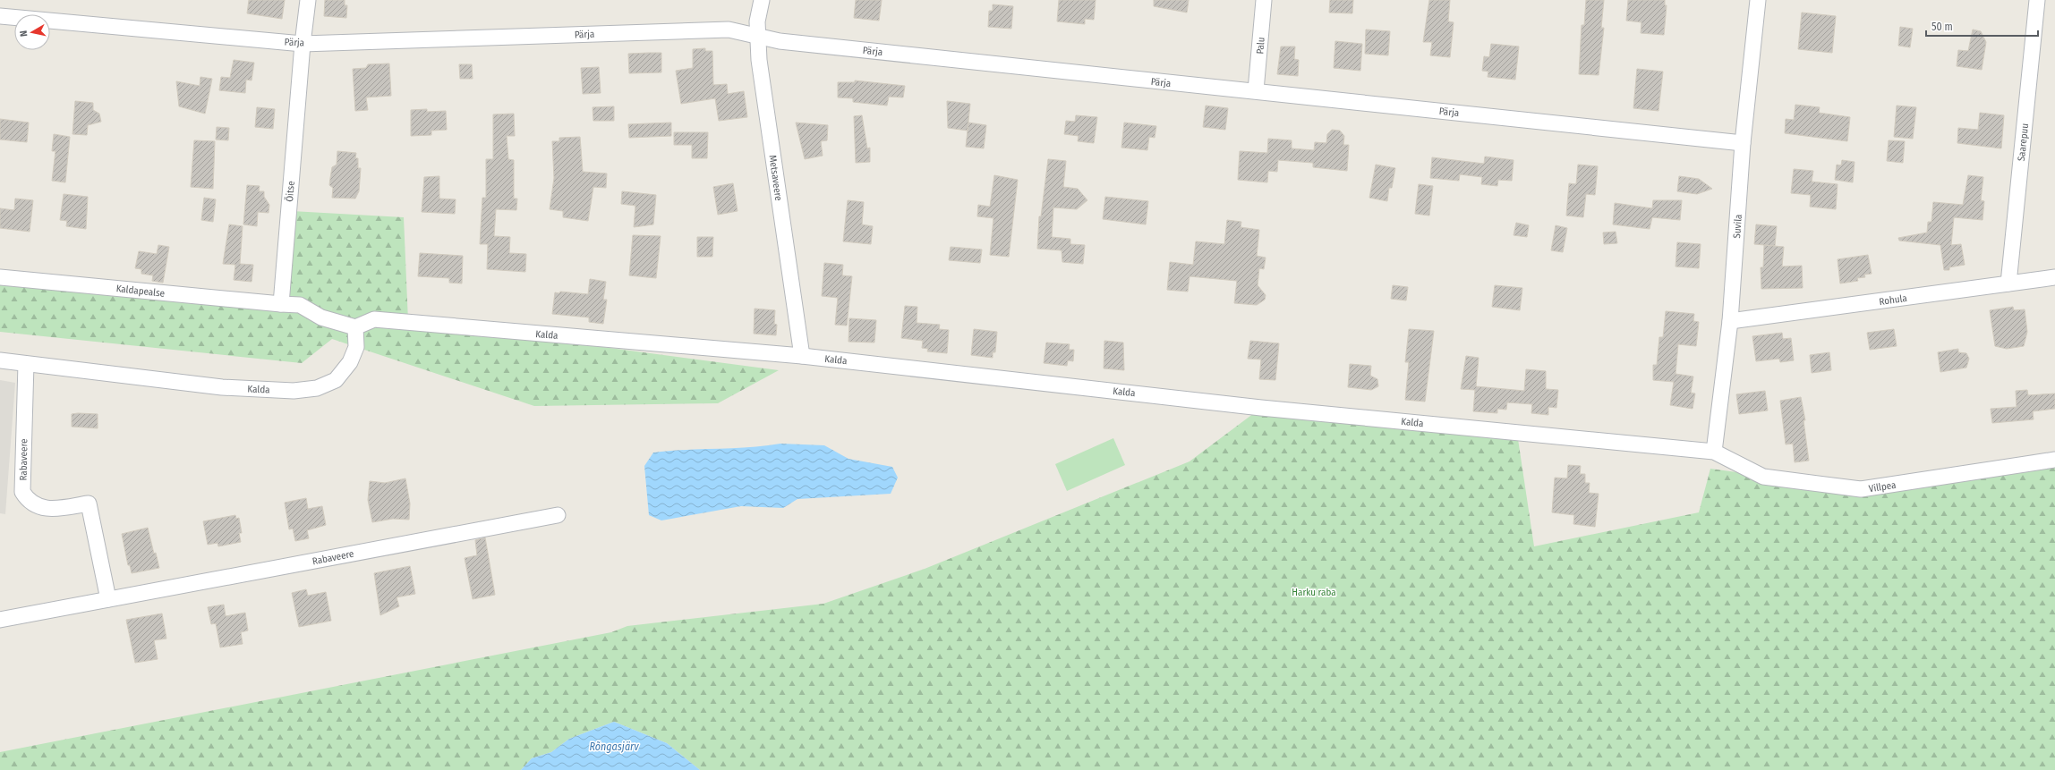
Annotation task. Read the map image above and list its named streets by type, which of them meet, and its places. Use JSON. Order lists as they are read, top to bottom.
{
  "streets": {
    "street": [
      "Pärja",
      "Palu",
      "Saarepuu",
      "Metsaveere",
      "Õitse",
      "Suvila",
      "Kaldapealse",
      "Rohula",
      "Kalda",
      "Rabaveere",
      "Villpea"
    ]
  },
  "crossings": [
    ["Pärja", "Palu"],
    ["Pärja", "Metsaveere"],
    ["Pärja", "Õitse"],
    ["Pärja", "Suvila"],
    ["Saarepuu", "Rohula"],
    ["Metsaveere", "Kalda"],
    ["Õitse", "Kaldapealse"],
    ["Suvila", "Rohula"],
    ["Suvila", "Kalda"],
    ["Suvila", "Villpea"],
    ["Kalda", "Rabaveere"],
    ["Kalda", "Villpea"]
  ],
  "water": ["Rõngasjärv"],
  "parks": ["Harku raba"],
  "scale_bar": "50 m",
  "north": "left"
}
